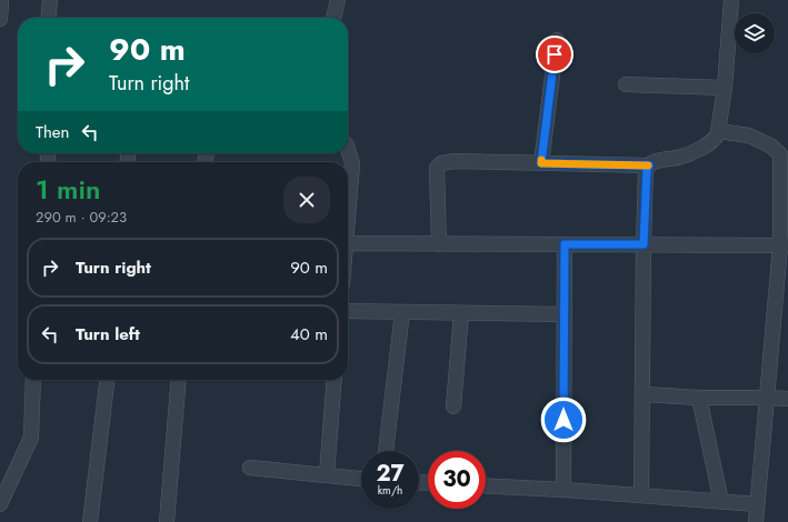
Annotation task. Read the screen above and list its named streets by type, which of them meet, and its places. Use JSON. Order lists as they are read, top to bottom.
{
  "page": {
    "turn": ["90 m", "Turn right"],
    "then": "Then",
    "heading": ["1 min", "290 m · 09:23"],
    "list": [
      {
        "name": "Turn right",
        "value": "90 m"
      },
      {
        "name": "Turn left",
        "value": "40 m"
      }
    ],
    "speed": "27 km/h",
    "limit": "30"
  }
}
